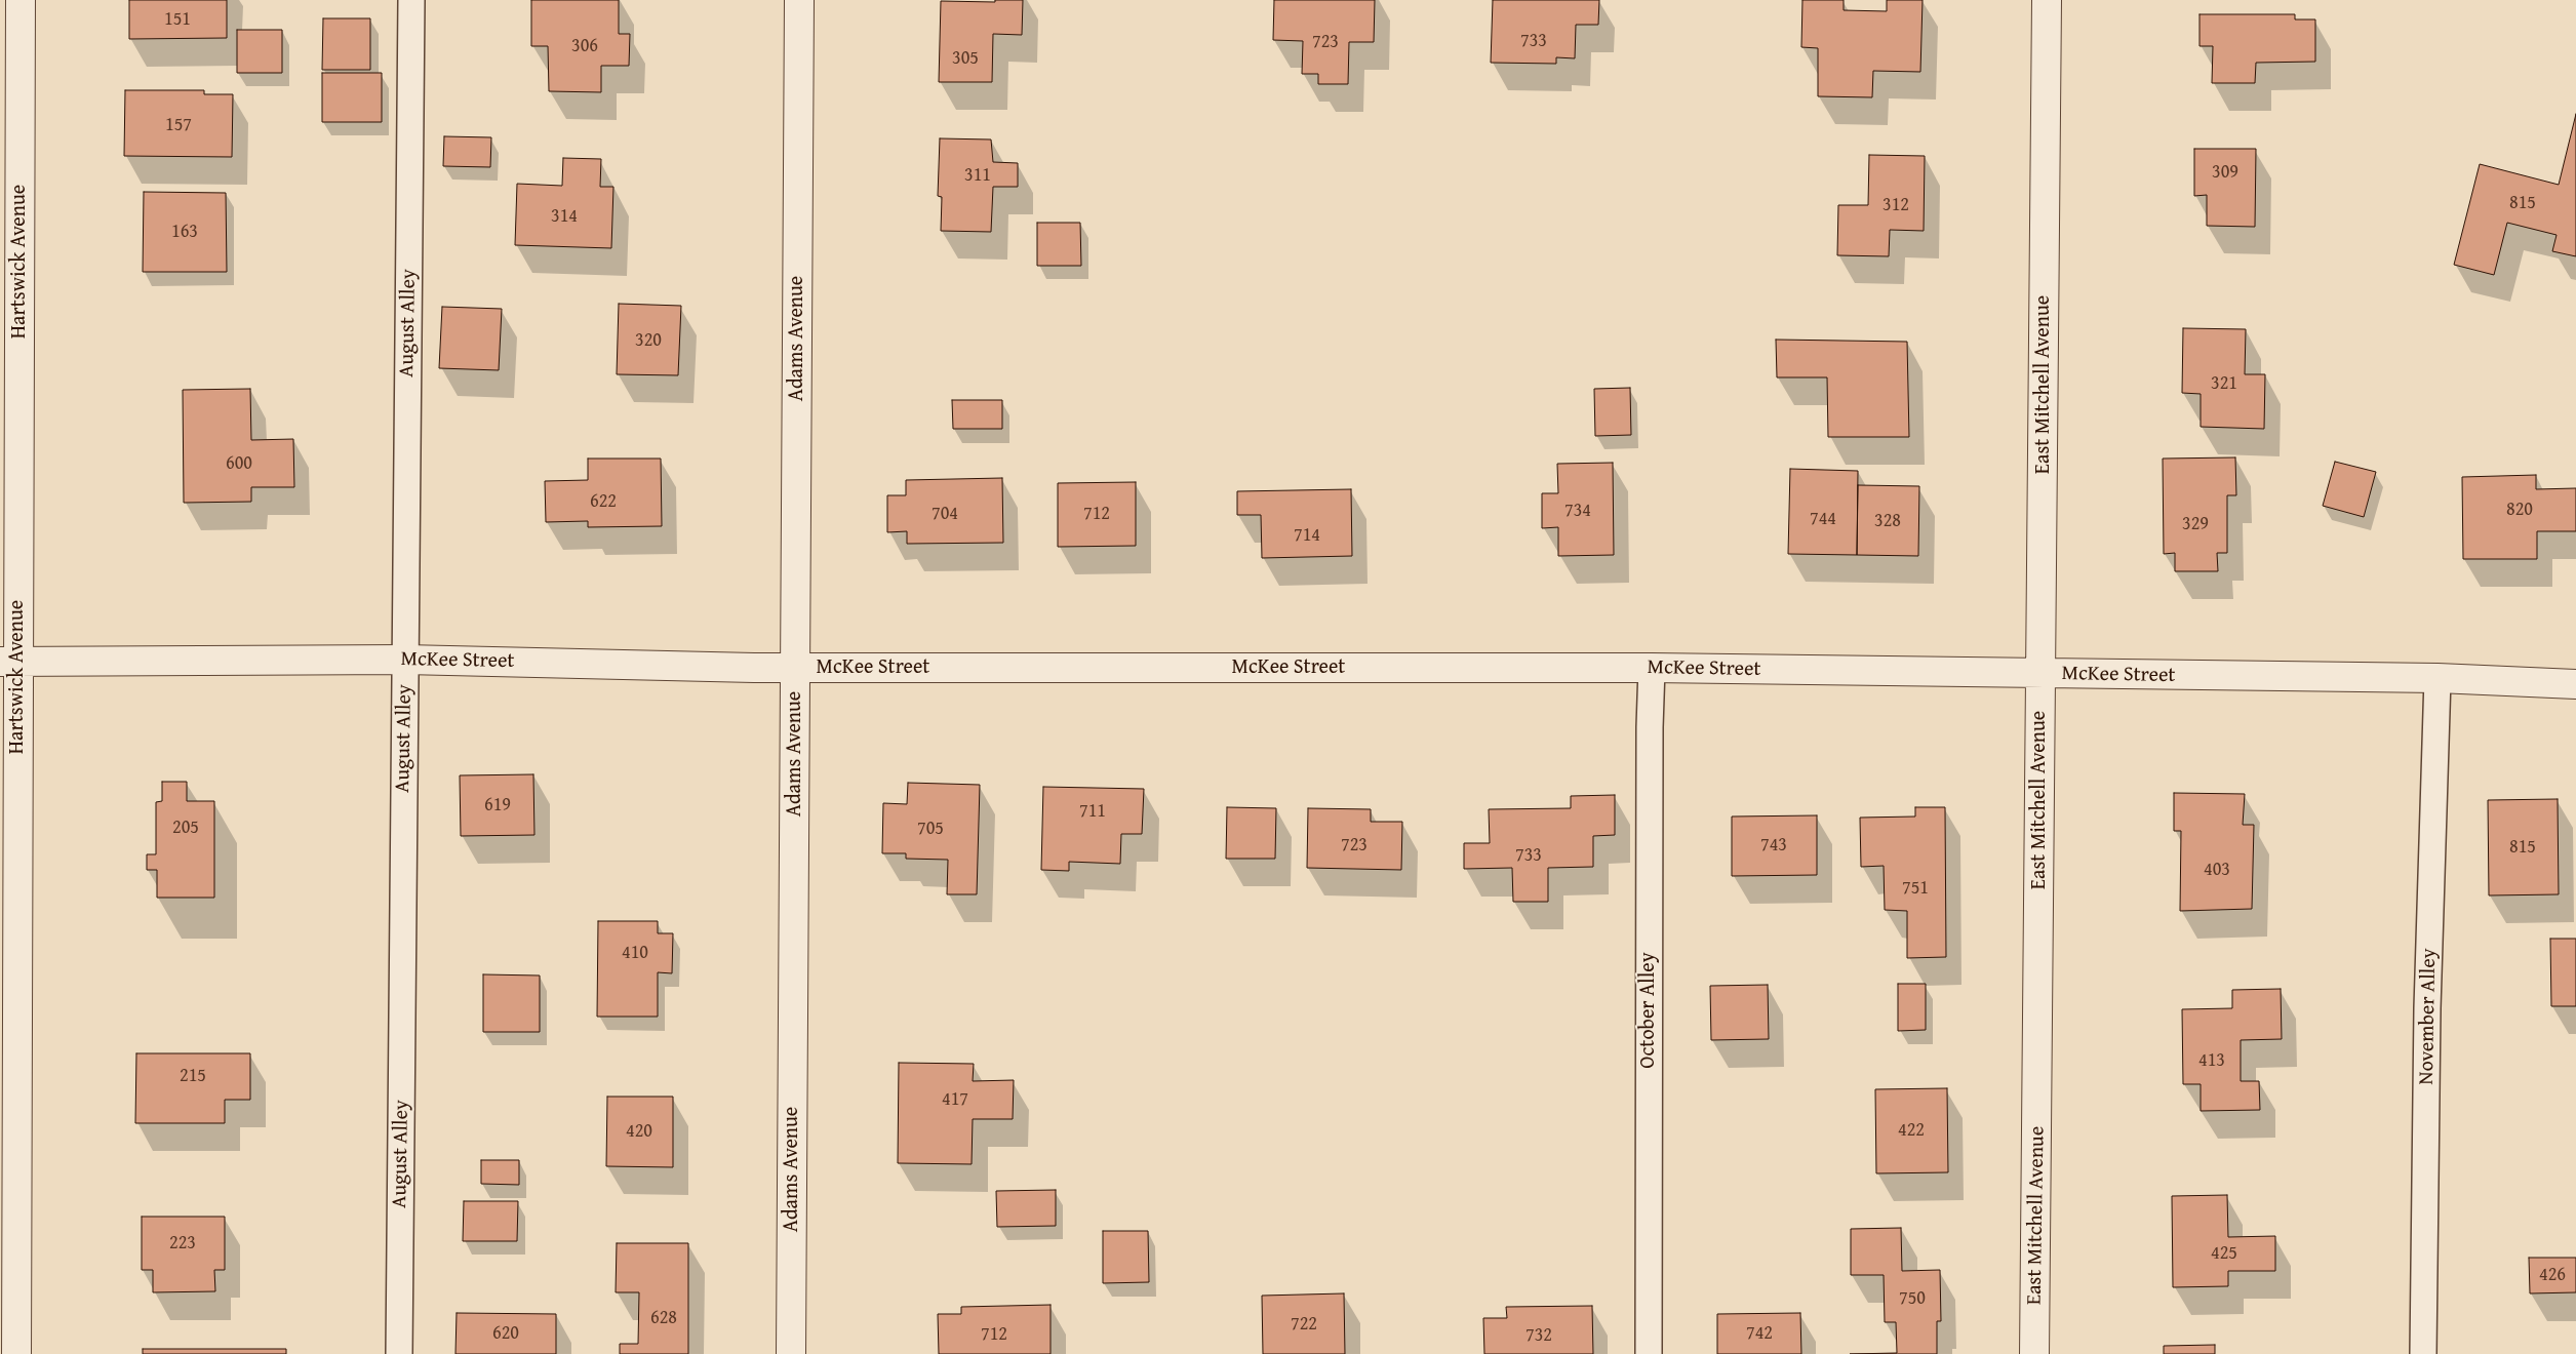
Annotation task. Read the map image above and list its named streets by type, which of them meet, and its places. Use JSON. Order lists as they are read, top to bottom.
{
  "streets": {
    "street": [
      "Hartswick Avenue",
      "Adams Avenue",
      "East Mitchell Avenue",
      "McKee Street"
    ],
    "lane": ["August Alley", "October Alley", "November Alley"]
  },
  "crossings": [
    ["Hartswick Avenue", "McKee Street"],
    ["August Alley", "McKee Street"],
    ["Adams Avenue", "McKee Street"],
    ["East Mitchell Avenue", "McKee Street"],
    ["McKee Street", "October Alley"],
    ["McKee Street", "November Alley"]
  ],
  "house_numbers": [
    "151",
    "733",
    "723",
    "306",
    "305",
    "157",
    "309",
    "311",
    "815",
    "312",
    "314",
    "163",
    "320",
    "321",
    "600",
    "622",
    "820",
    "734",
    "704",
    "712",
    "744",
    "328",
    "329",
    "714",
    "619",
    "711",
    "205",
    "705",
    "723",
    "743",
    "815",
    "733",
    "403",
    "751",
    "410",
    "413",
    "215",
    "417",
    "422",
    "420",
    "223",
    "425",
    "426",
    "750",
    "628",
    "722",
    "620",
    "742",
    "712",
    "732"
  ]
}
